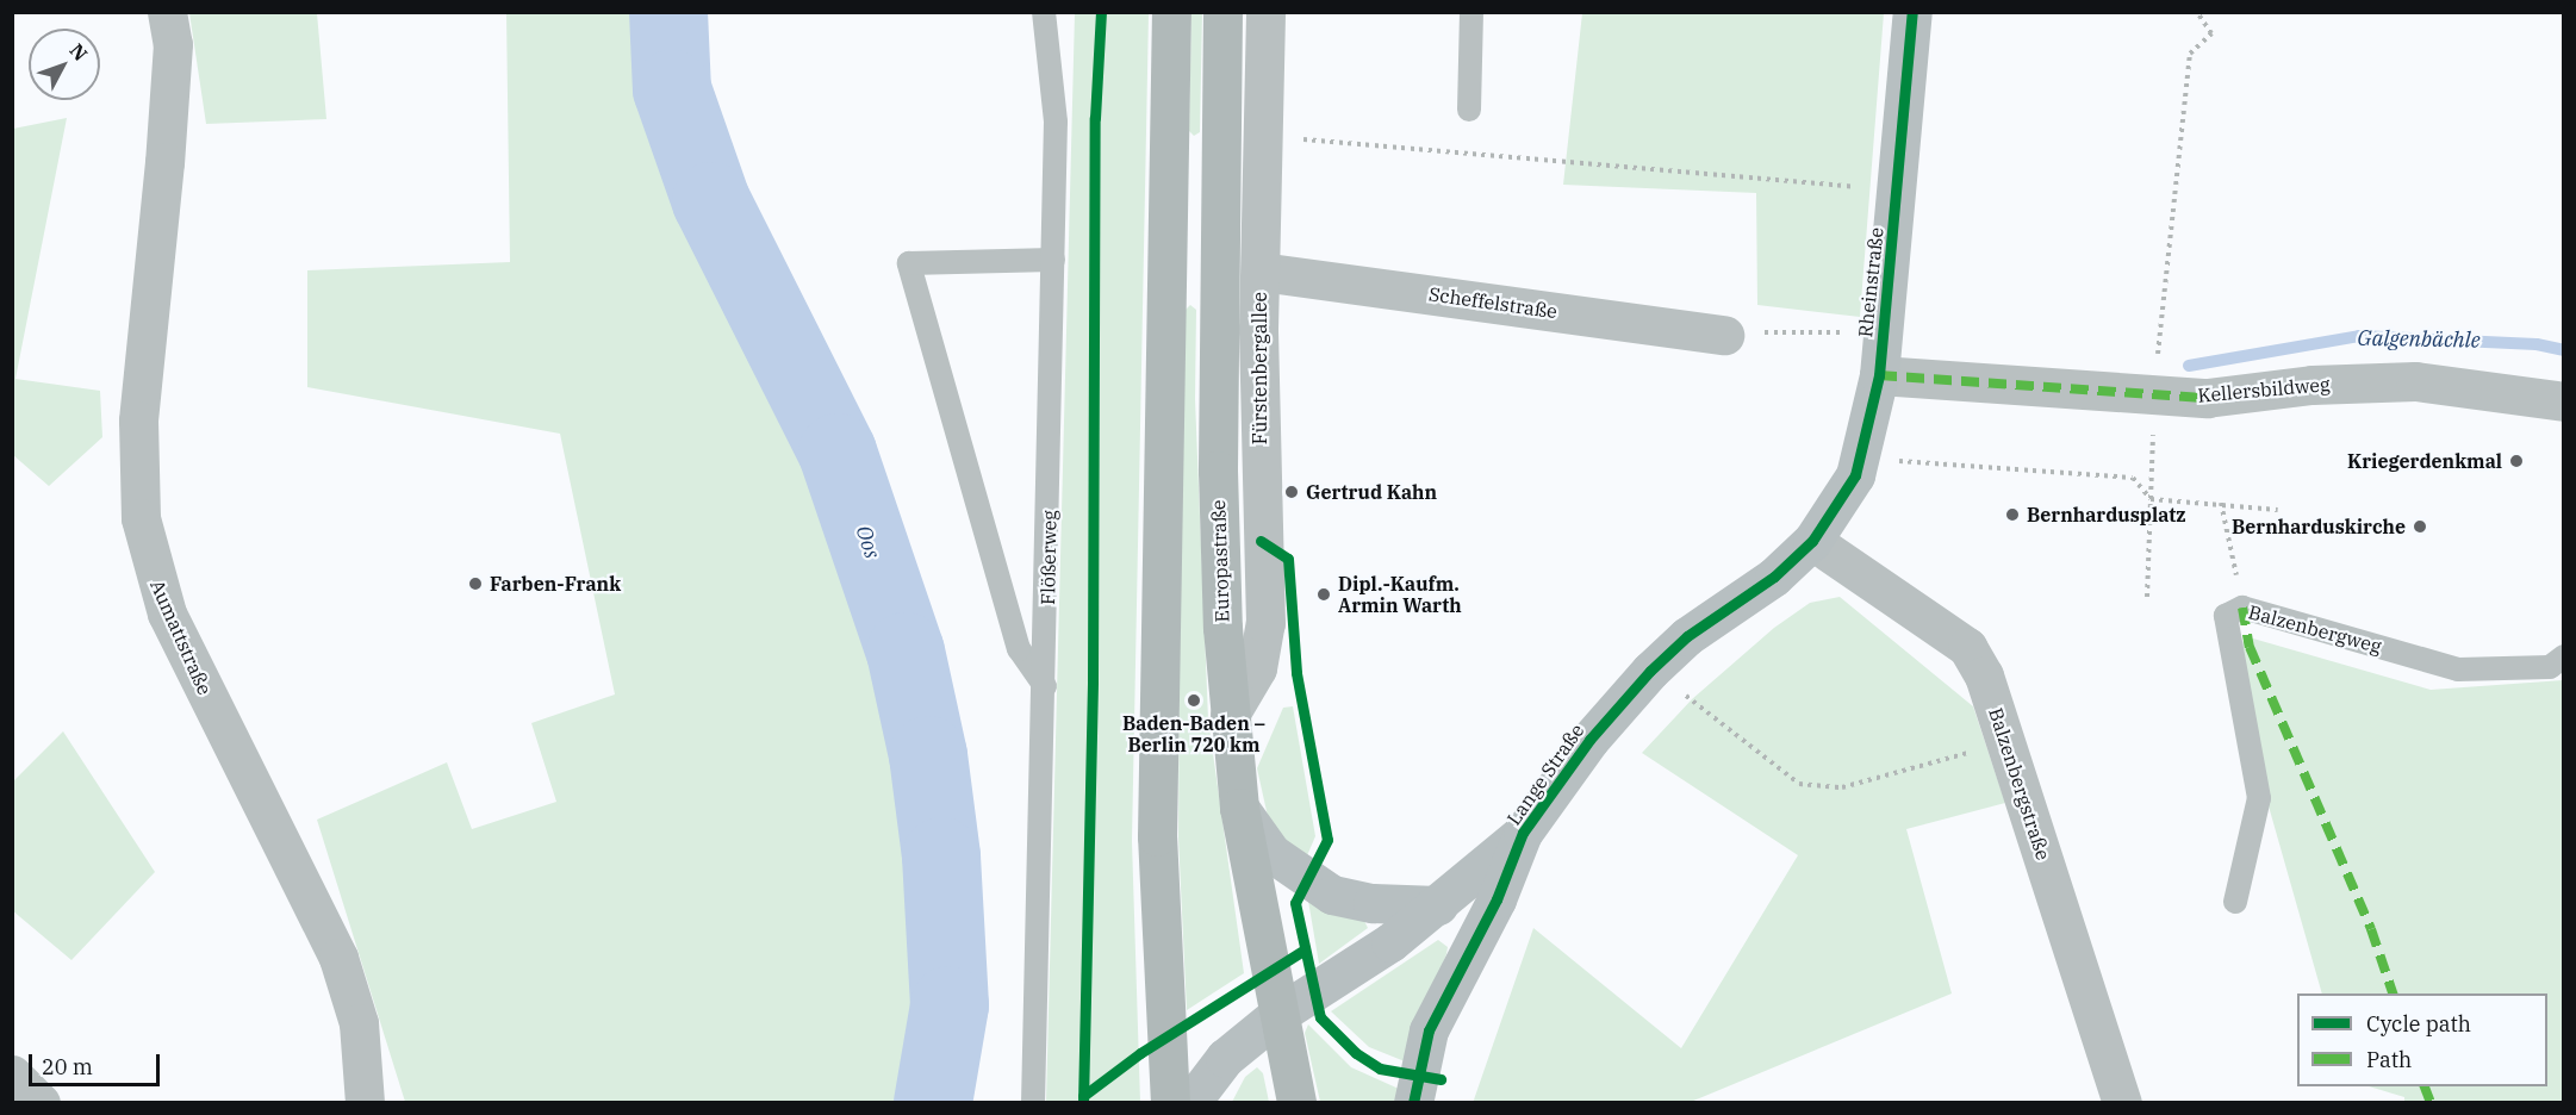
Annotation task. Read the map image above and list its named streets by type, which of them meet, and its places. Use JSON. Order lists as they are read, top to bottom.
{
  "streets": {
    "main road": ["Europastraße"],
    "street": [
      "Rheinstraße",
      "Scheffelstraße",
      "Fürstenbergallee",
      "Kellersbildweg",
      "Aumattstraße",
      "Lange Straße",
      "Balzenbergstraße"
    ],
    "lane": ["Flößerweg", "Balzenbergweg"]
  },
  "crossings": [
    ["Rheinstraße", "Kellersbildweg"],
    ["Rheinstraße", "Lange Straße"],
    ["Rheinstraße", "Balzenbergstraße"],
    ["Scheffelstraße", "Fürstenbergallee"],
    ["Fürstenbergallee", "Europastraße"],
    ["Europastraße", "Lange Straße"],
    ["Lange Straße", "Balzenbergstraße"]
  ],
  "water": ["Galgenbächle", "Oos"],
  "places": [
    "Kriegerdenkmal",
    "Gertrud Kahn",
    "Bernhardusplatz",
    "Bernharduskirche",
    "Farben-Frank",
    "Dipl.-Kaufm. Armin Warth",
    "Baden-Baden – Berlin 720 km"
  ],
  "legend": ["Cycle path", "Path"],
  "scale_bar": "20 m",
  "north": "top right"
}
